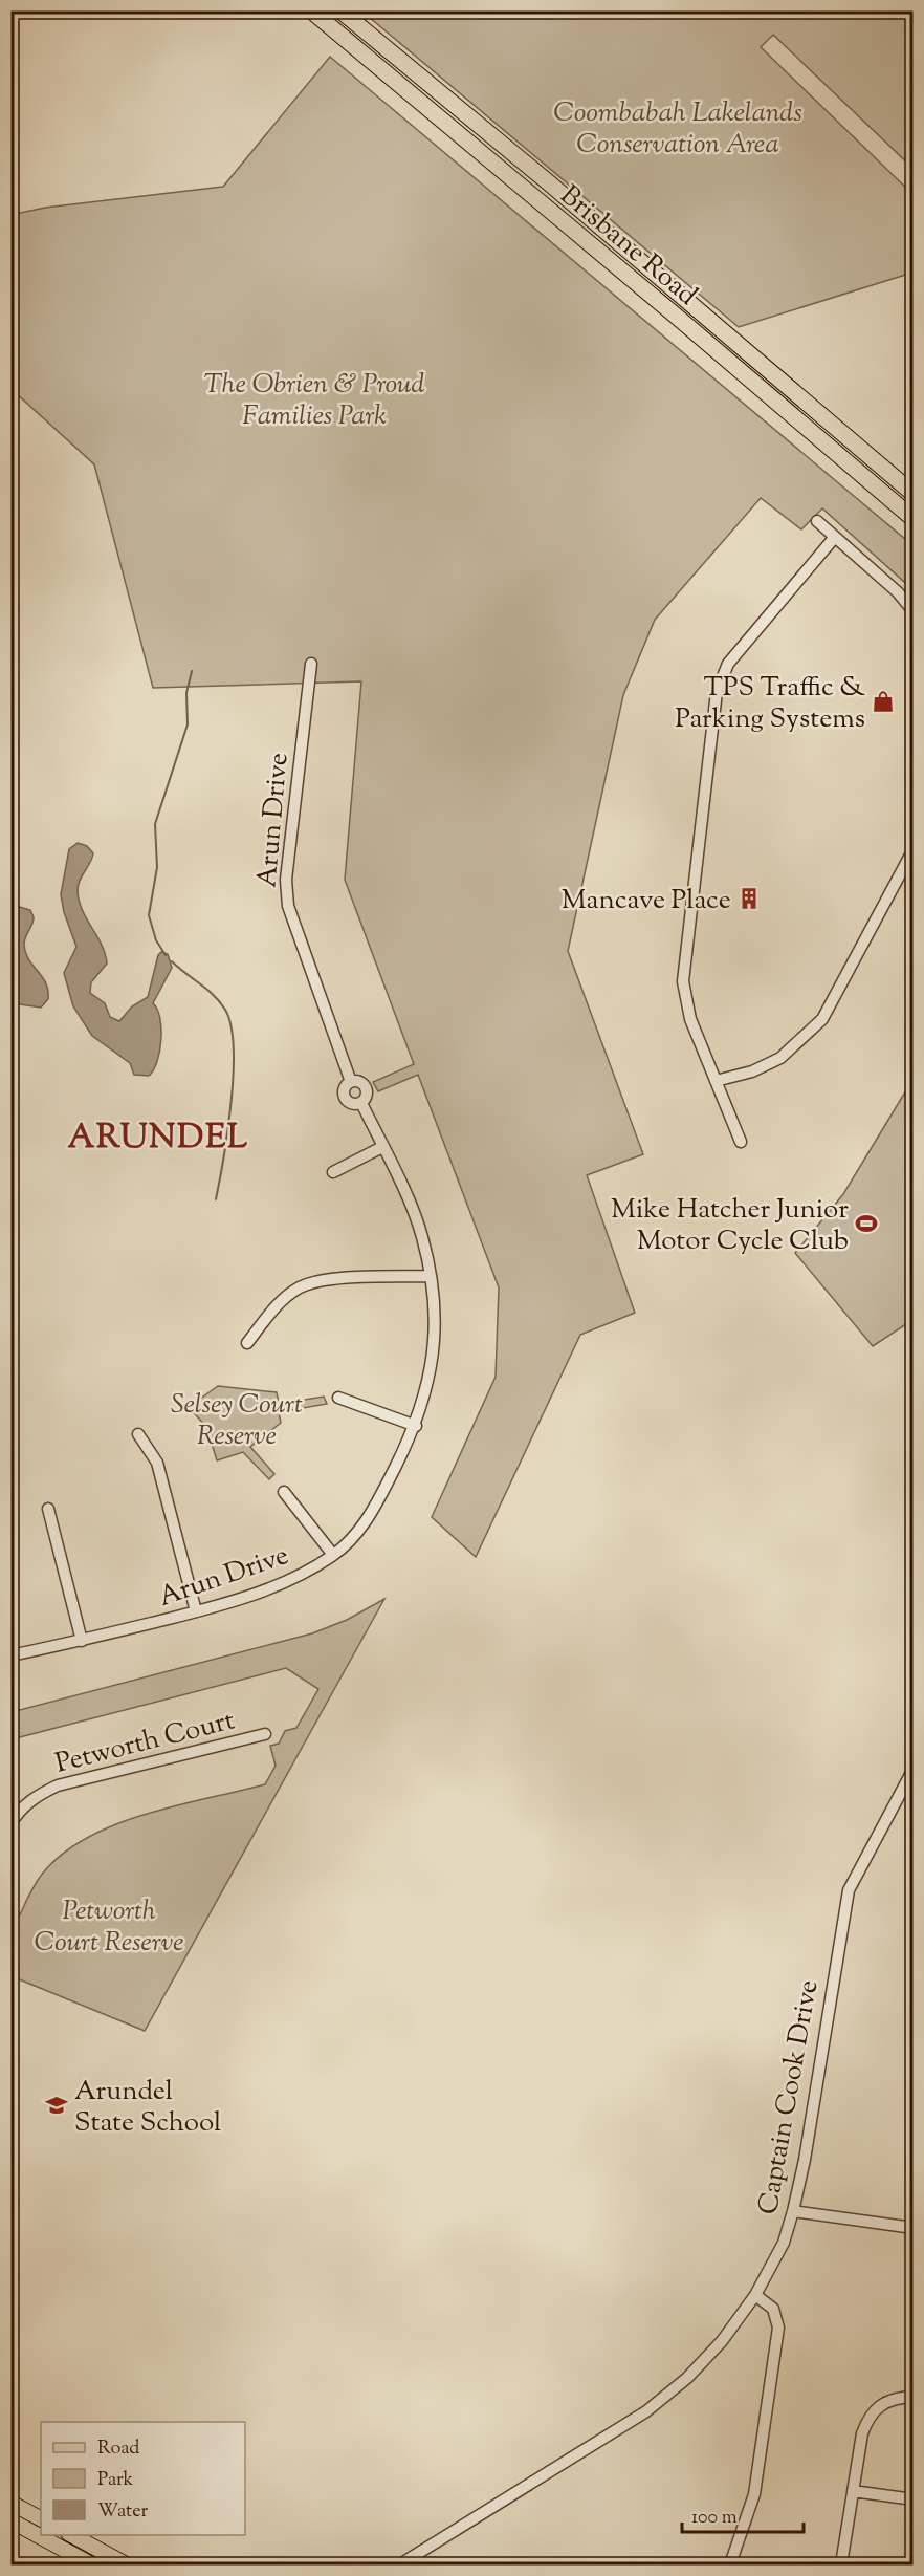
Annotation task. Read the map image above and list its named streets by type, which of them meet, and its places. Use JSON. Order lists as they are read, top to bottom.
{
  "streets": {
    "highway": ["Brisbane Road"],
    "street": ["Arun Drive", "Petworth Court", "Captain Cook Drive"]
  },
  "districts": ["ARUNDEL"],
  "parks": [
    "Coombabah Lakelands Conservation Area",
    "The Obrien & Proud Families Park",
    "Selsey Court Reserve",
    "Petworth Court Reserve"
  ],
  "places": {
    "shop": ["TPS Traffic & Parking Systems"],
    "building": ["Mancave Place"],
    "sports": ["Mike Hatcher Junior Motor Cycle Club"],
    "school or university": ["Arundel State School"]
  },
  "legend": ["Road", "Park", "Water"],
  "scale_bar": "100 m"
}
